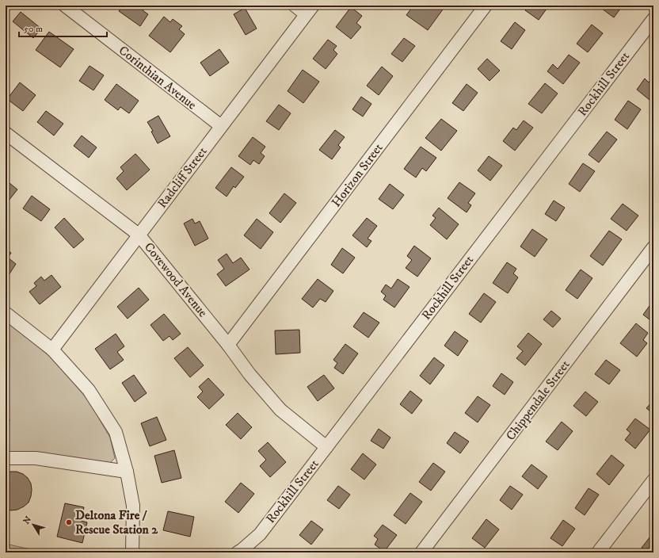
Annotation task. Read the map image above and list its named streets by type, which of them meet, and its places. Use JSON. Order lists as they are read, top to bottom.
{
  "streets": {
    "street": [
      "Corinthian Avenue",
      "Rockhill Street",
      "Horizon Street",
      "Radcliff Street",
      "Covewood Avenue",
      "Chippendale Street"
    ]
  },
  "crossings": [
    ["Corinthian Avenue", "Radcliff Street"],
    ["Rockhill Street", "Covewood Avenue"],
    ["Horizon Street", "Covewood Avenue"],
    ["Radcliff Street", "Covewood Avenue"]
  ],
  "places": ["Deltona Fire / Rescue Station 2"],
  "scale_bar": "50 m",
  "north": "top left"
}
